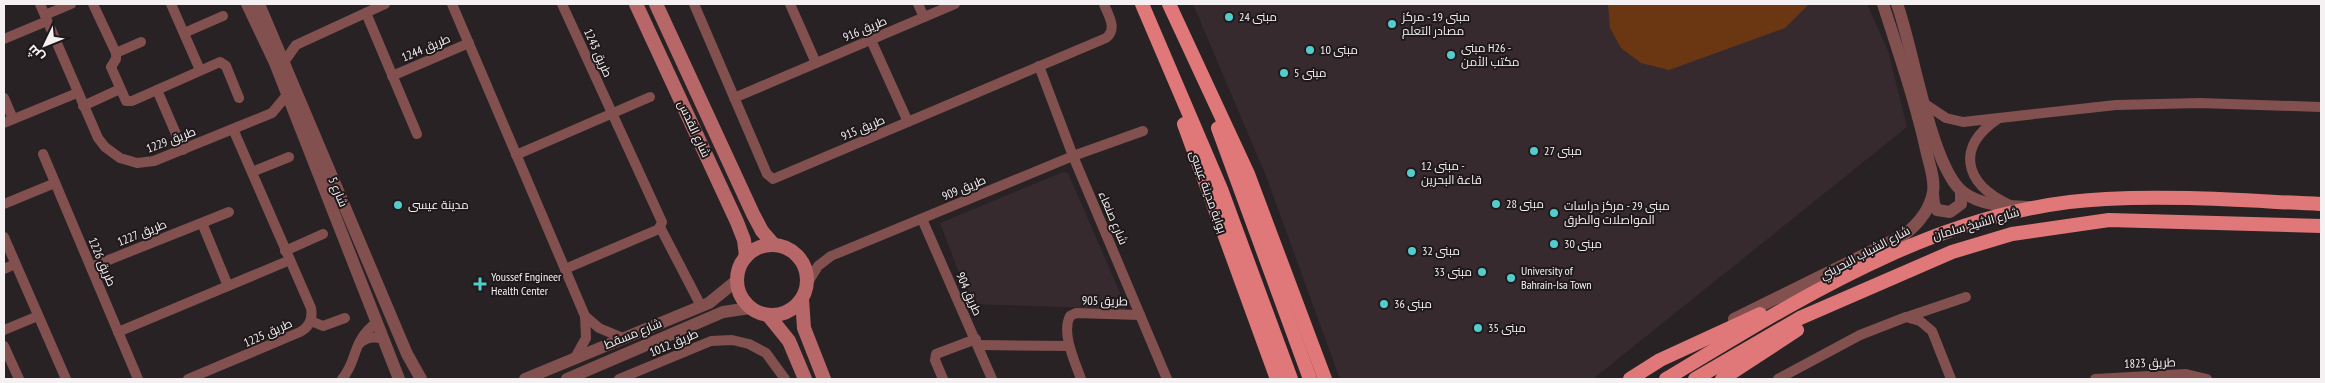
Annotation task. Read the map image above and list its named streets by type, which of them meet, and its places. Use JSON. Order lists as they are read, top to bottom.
{
  "streets": {
    "main road": ["شارع القدس", "بوابة مدينة عيسى", "شارع الشيخ سلمان"],
    "street": [
      "طريق 916",
      "طريق 1244",
      "طريق 1243",
      "طريق 915",
      "طريق 1229",
      "طريق 909",
      "شارع 5",
      "شارع صنعاء",
      "طريق 1227",
      "شارع الشباب البحريني",
      "طريق 1226",
      "طريق 904",
      "طريق 905",
      "طريق 1225",
      "شارع مسقط",
      "طريق 1012",
      "طريق 1823"
    ]
  },
  "crossings": [
    ["طريق 916", "طريق 915"],
    ["طريق 1243", "شارع مسقط"],
    ["طريق 915", "شارع صنعاء"],
    ["شارع القدس", "طريق 909"],
    ["شارع القدس", "شارع مسقط"],
    ["طريق 1229", "شارع 5"],
    ["طريق 1229", "طريق 1225"],
    ["طريق 909", "شارع صنعاء"],
    ["طريق 909", "طريق 904"],
    ["طريق 909", "شارع مسقط"],
    ["شارع صنعاء", "طريق 905"],
    ["طريق 1227", "طريق 1226"]
  ],
  "places": {
    "other": [
      "مبنى 24",
      "مبنى 19 - مركز مصادر التعلم",
      "مبنى 10",
      "مبنى H26 - مكتب الأمن",
      "مبنى 5",
      "مبنى 27",
      "مبنى 12 - قاعة البحرين",
      "مبنى 28",
      "مدينة عيسى",
      "مبنى 29 - مركز دراسات المواصلات والطرق",
      "مبنى 30",
      "مبنى 32",
      "مبنى 33",
      "University of Bahrain-Isa Town",
      "مبنى 36",
      "مبنى 35"
    ],
    "health": ["Youssef Engineer Health Center"]
  },
  "north": "bottom left"
}
